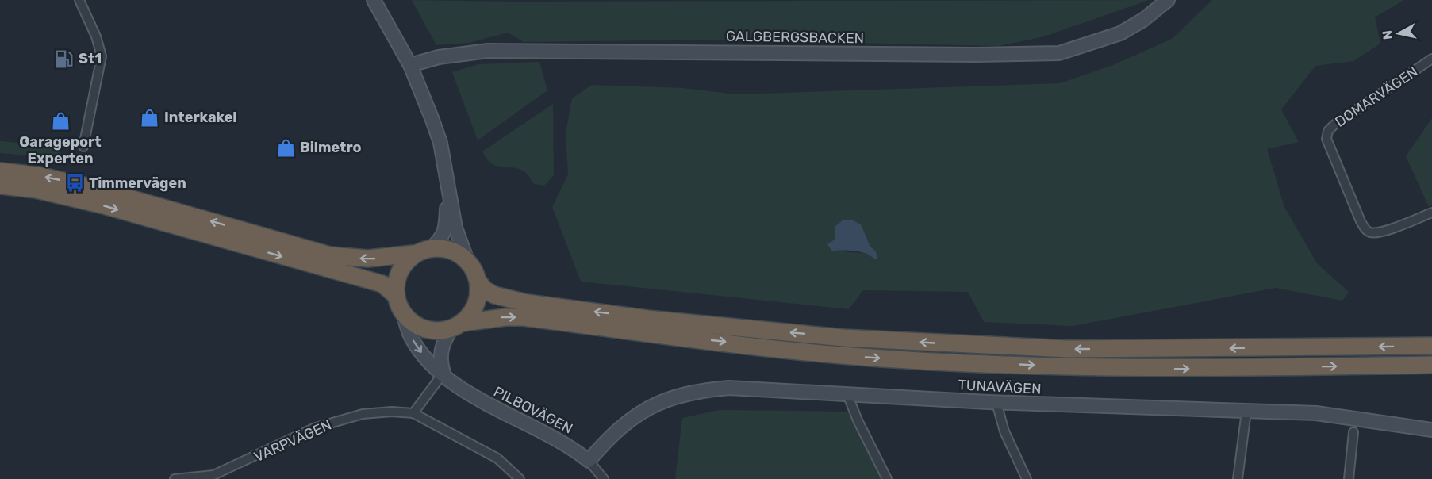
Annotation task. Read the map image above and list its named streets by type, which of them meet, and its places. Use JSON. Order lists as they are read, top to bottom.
{
  "streets": {
    "street": [
      "GALGBERGSBACKEN",
      "DOMARVÄGEN",
      "TUNAVÄGEN",
      "PILBOVÄGEN",
      "VARPVÄGEN"
    ]
  },
  "crossings": [
    ["TUNAVÄGEN", "PILBOVÄGEN"]
  ],
  "places": {
    "fuel station": ["St1"],
    "shop": ["Interkakel", "Garageport Experten", "Bilmetro"],
    "bus stop": ["Timmervägen"]
  },
  "north": "left"
}
